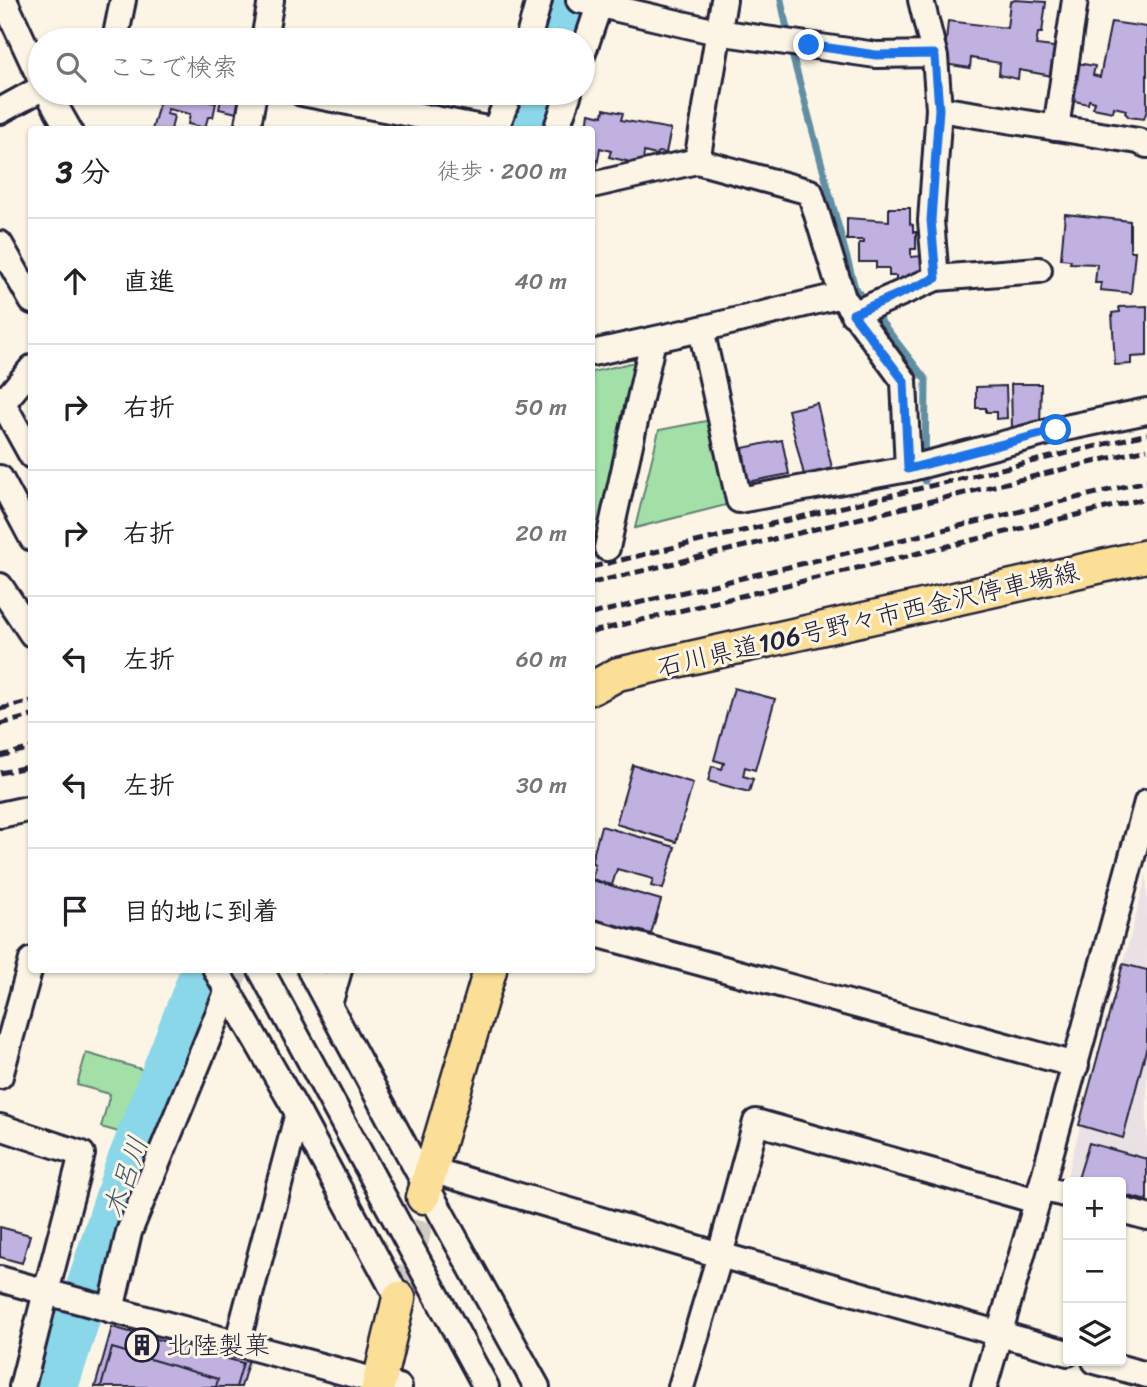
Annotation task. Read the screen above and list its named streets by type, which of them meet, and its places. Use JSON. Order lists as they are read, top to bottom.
{
  "streets": {
    "main road": ["石川県道106号野々市西金沢停車場線"]
  },
  "water": ["木呂川"],
  "places": {
    "building": ["北陸製菓"]
  },
  "page": {
    "search": "ここで検索",
    "heading": ["3 分", "徒歩 · 200 m"],
    "list": [
      ["直進", "40 m"],
      ["右折", "50 m"],
      ["右折", "20 m"],
      ["左折", "60 m"],
      ["左折", "30 m"],
      "目的地に到着"
    ],
    "map_buttons": ["+", "−"]
  }
}
